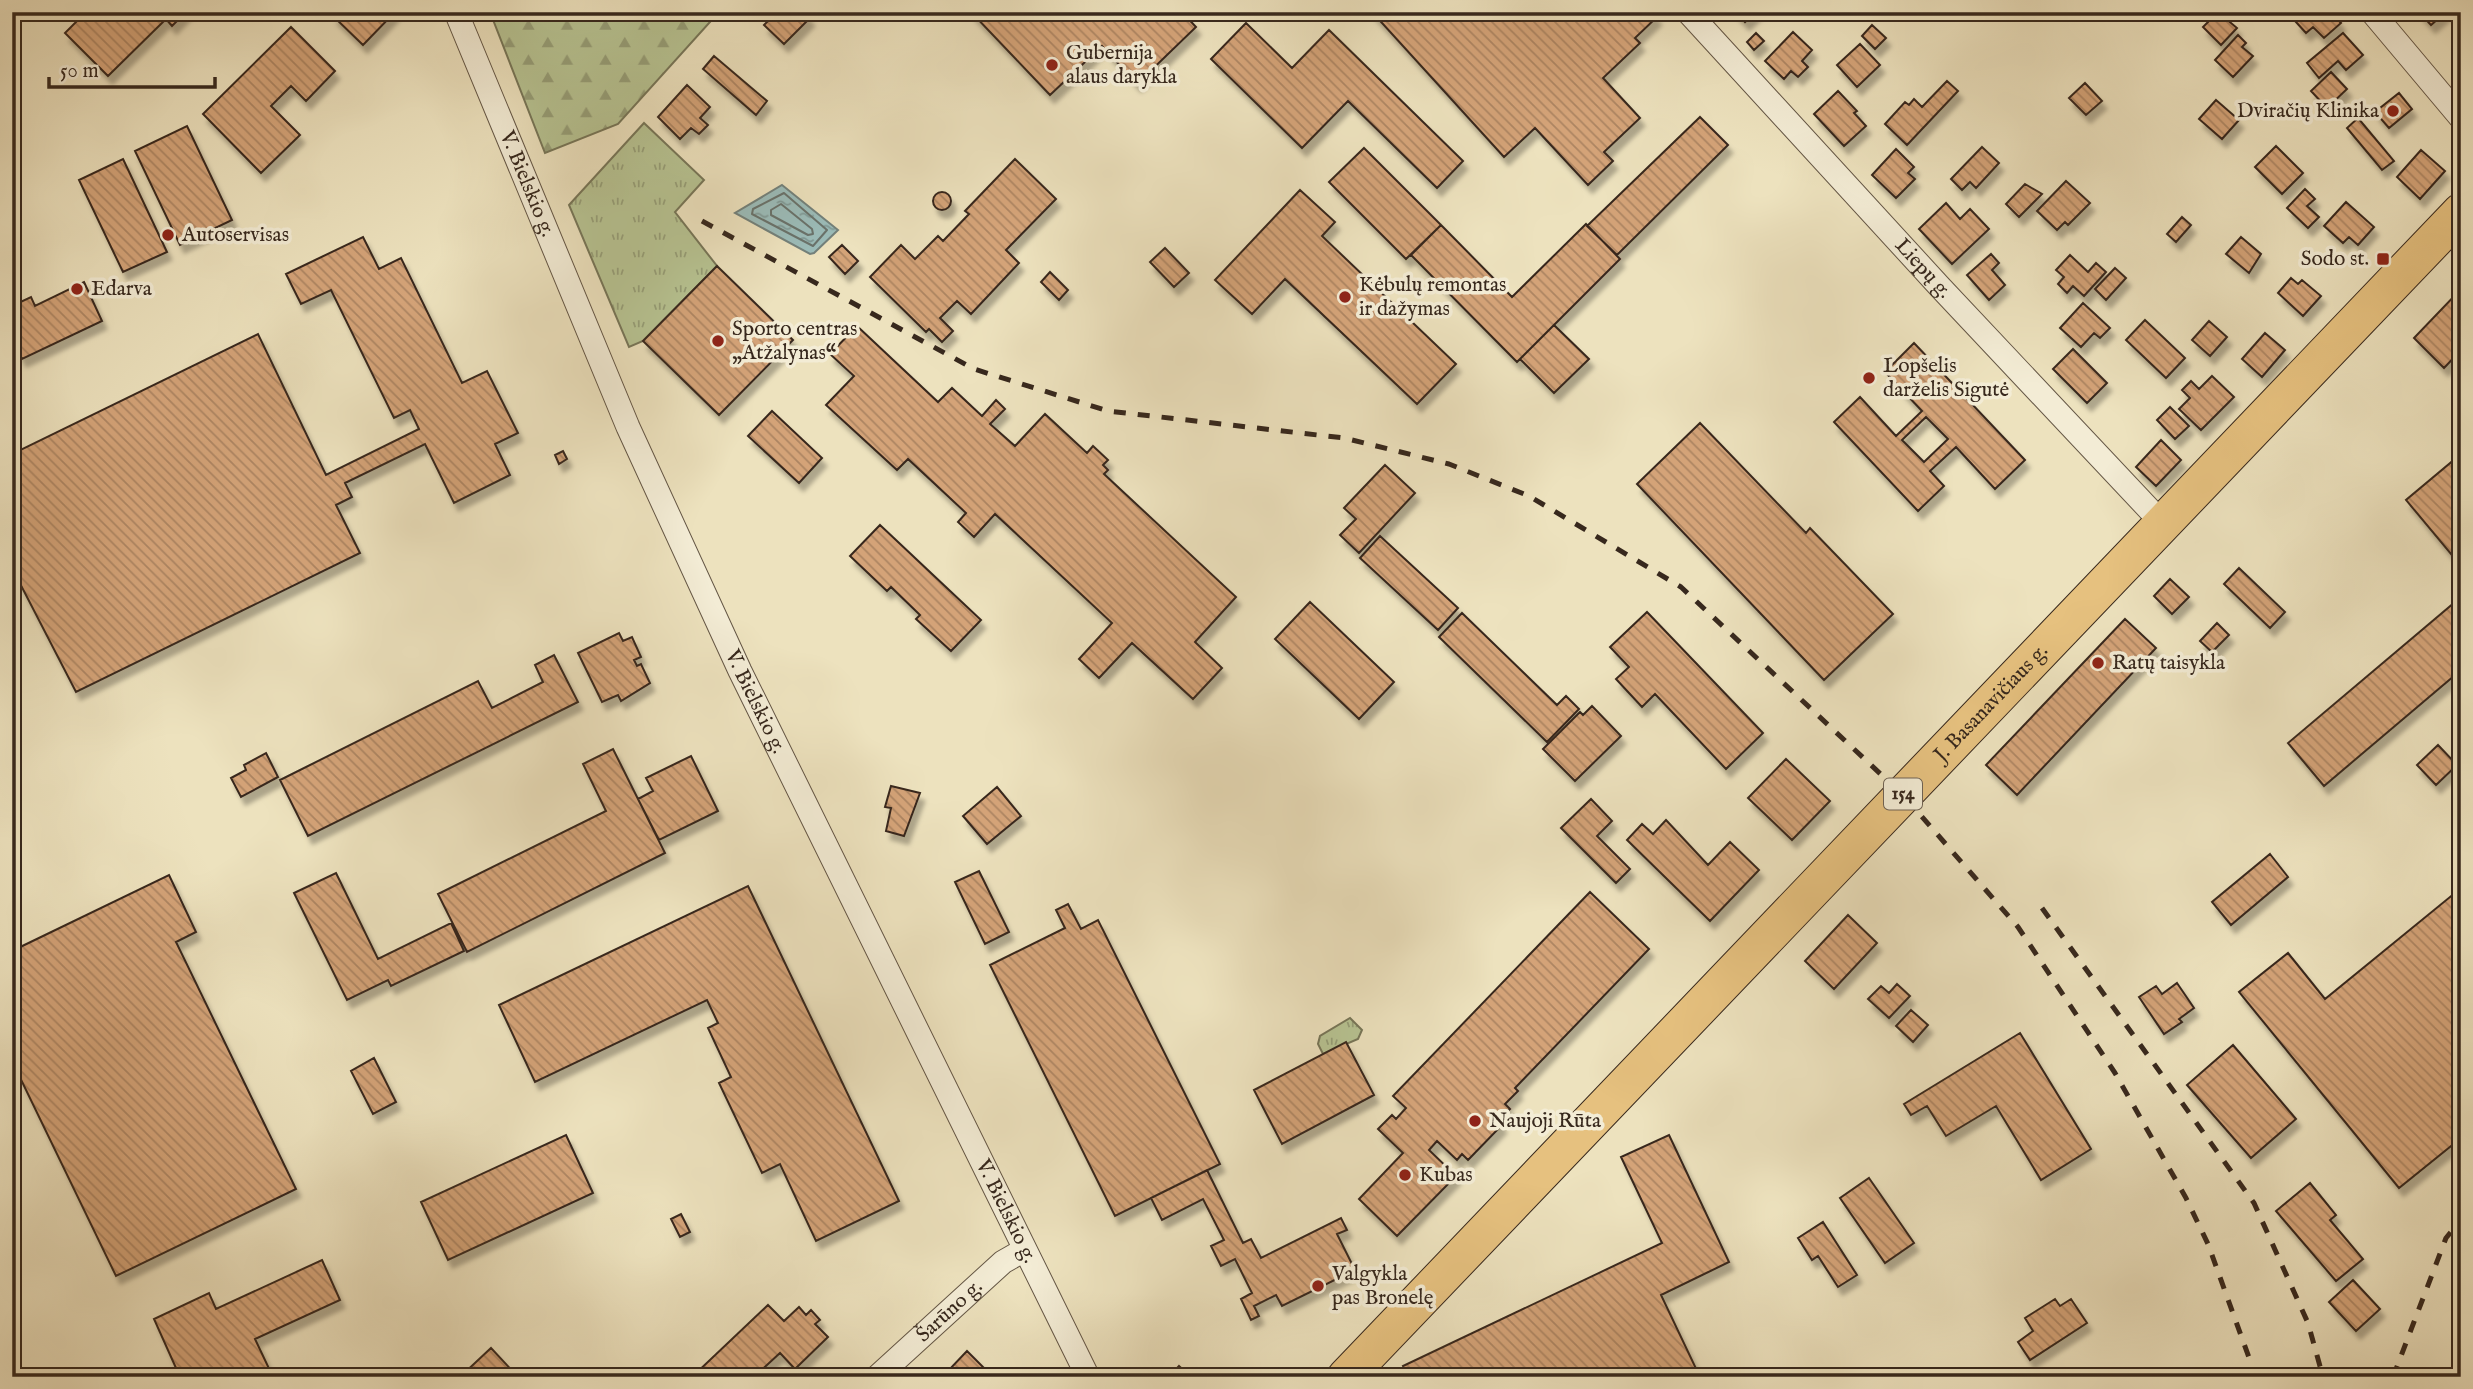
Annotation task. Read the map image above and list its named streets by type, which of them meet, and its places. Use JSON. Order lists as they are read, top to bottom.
{
  "streets": {
    "main road": ["J. Basanavičiaus g.", "154"],
    "street": ["V. Bielskio g.", "Liepų g.", "Šarūno g."]
  },
  "crossings": [
    ["V. Bielskio g.", "Šarūno g."],
    ["Liepų g.", "J. Basanavičiaus g."]
  ],
  "places": {
    "other": [
      "Gubernija alaus darykla",
      "Dviračių Klinika",
      "Autoservisas",
      "Edarva",
      "Kėbulų remontas ir dažymas",
      "Sporto centras „Atžalynas“",
      "Lopšelis darželis Sigutė",
      "Ratų taisykla",
      "Naujoji Rūta",
      "Kubas",
      "Valgykla pas Bronelę"
    ],
    "transit": ["Sodo st."]
  },
  "scale_bar": "50 m"
}
